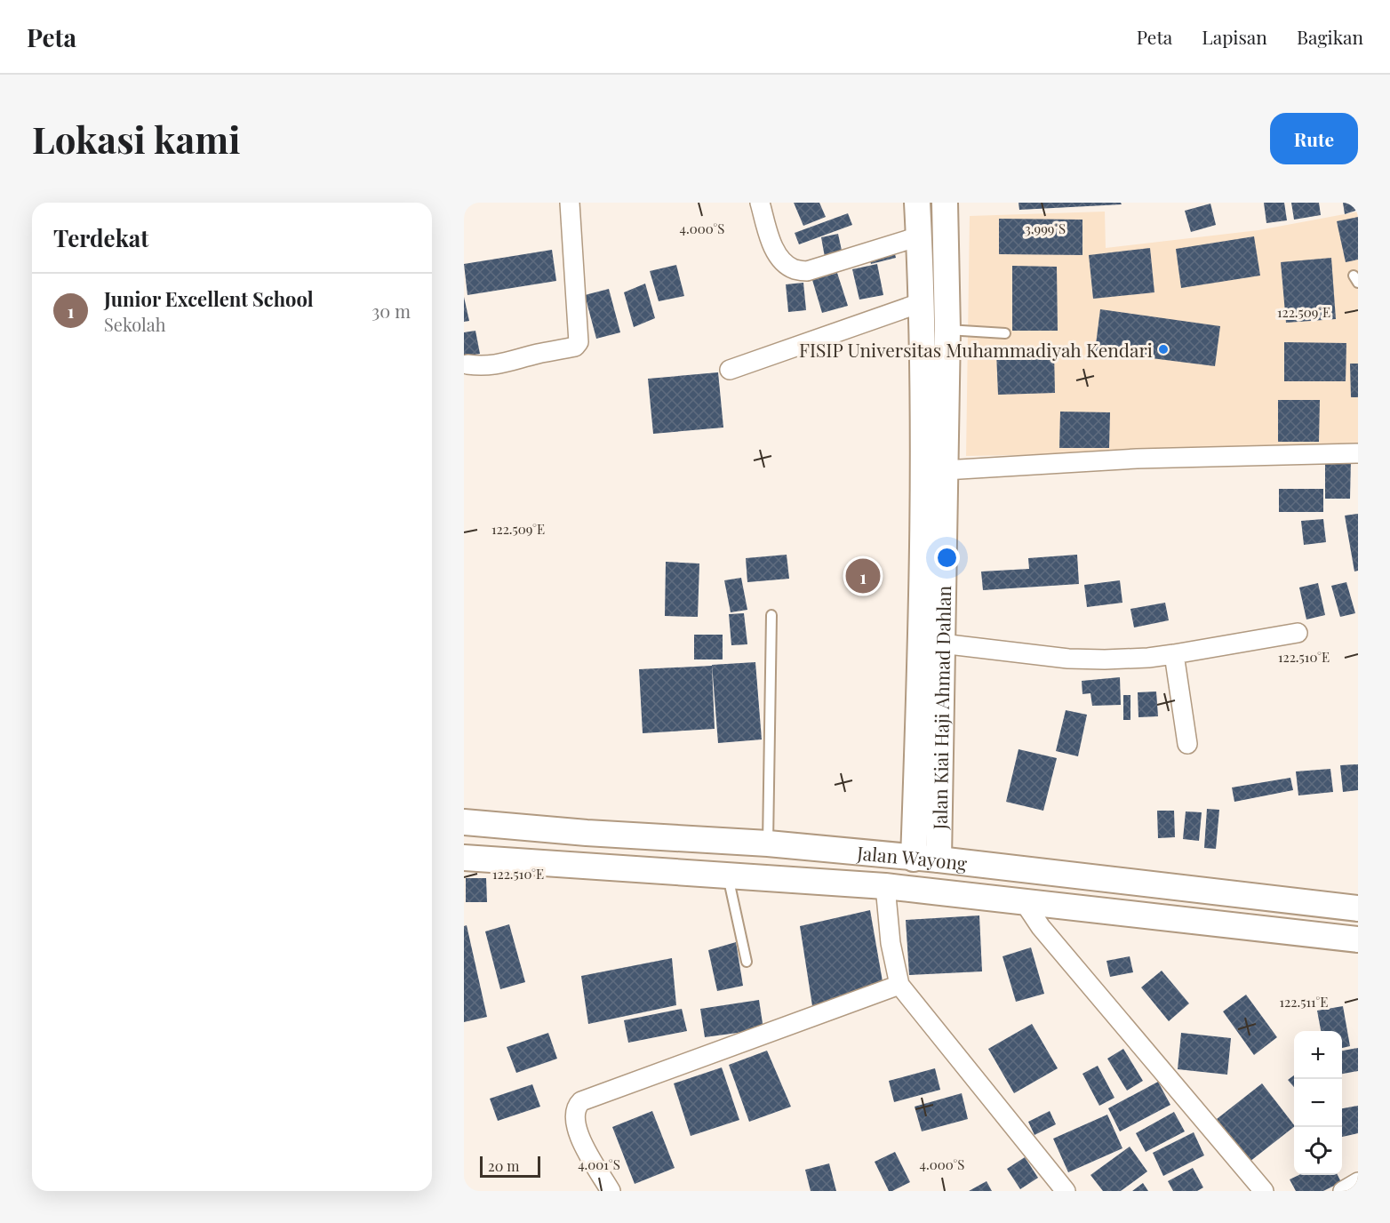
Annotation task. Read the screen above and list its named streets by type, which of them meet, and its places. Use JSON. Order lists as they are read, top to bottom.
{
  "streets": {
    "main road": ["Jalan Kiai Haji Ahmad Dahlan", "Jalan Wayong"]
  },
  "crossings": [
    ["Jalan Kiai Haji Ahmad Dahlan", "Jalan Wayong"]
  ],
  "places": ["FISIP Universitas Muhammadiyah Kendari"],
  "scale_bar": "20 m",
  "page": {
    "header": "Peta",
    "nav": ["Peta", "Lapisan", "Bagikan"],
    "buttons": "Rute",
    "title": "Lokasi kami",
    "heading": "Terdekat",
    "list": [
      {
        "mark": "1",
        "name": "Junior Excellent School",
        "note": "Sekolah",
        "value": "30 m"
      }
    ],
    "pins": "1",
    "map_buttons": ["+", "−"],
    "scale": "20 m"
  },
  "coordinates": [
    "4.000°S",
    "3.999°S",
    "122.509°E",
    "122.510°E",
    "122.511°E",
    "4.001°S"
  ]
}
